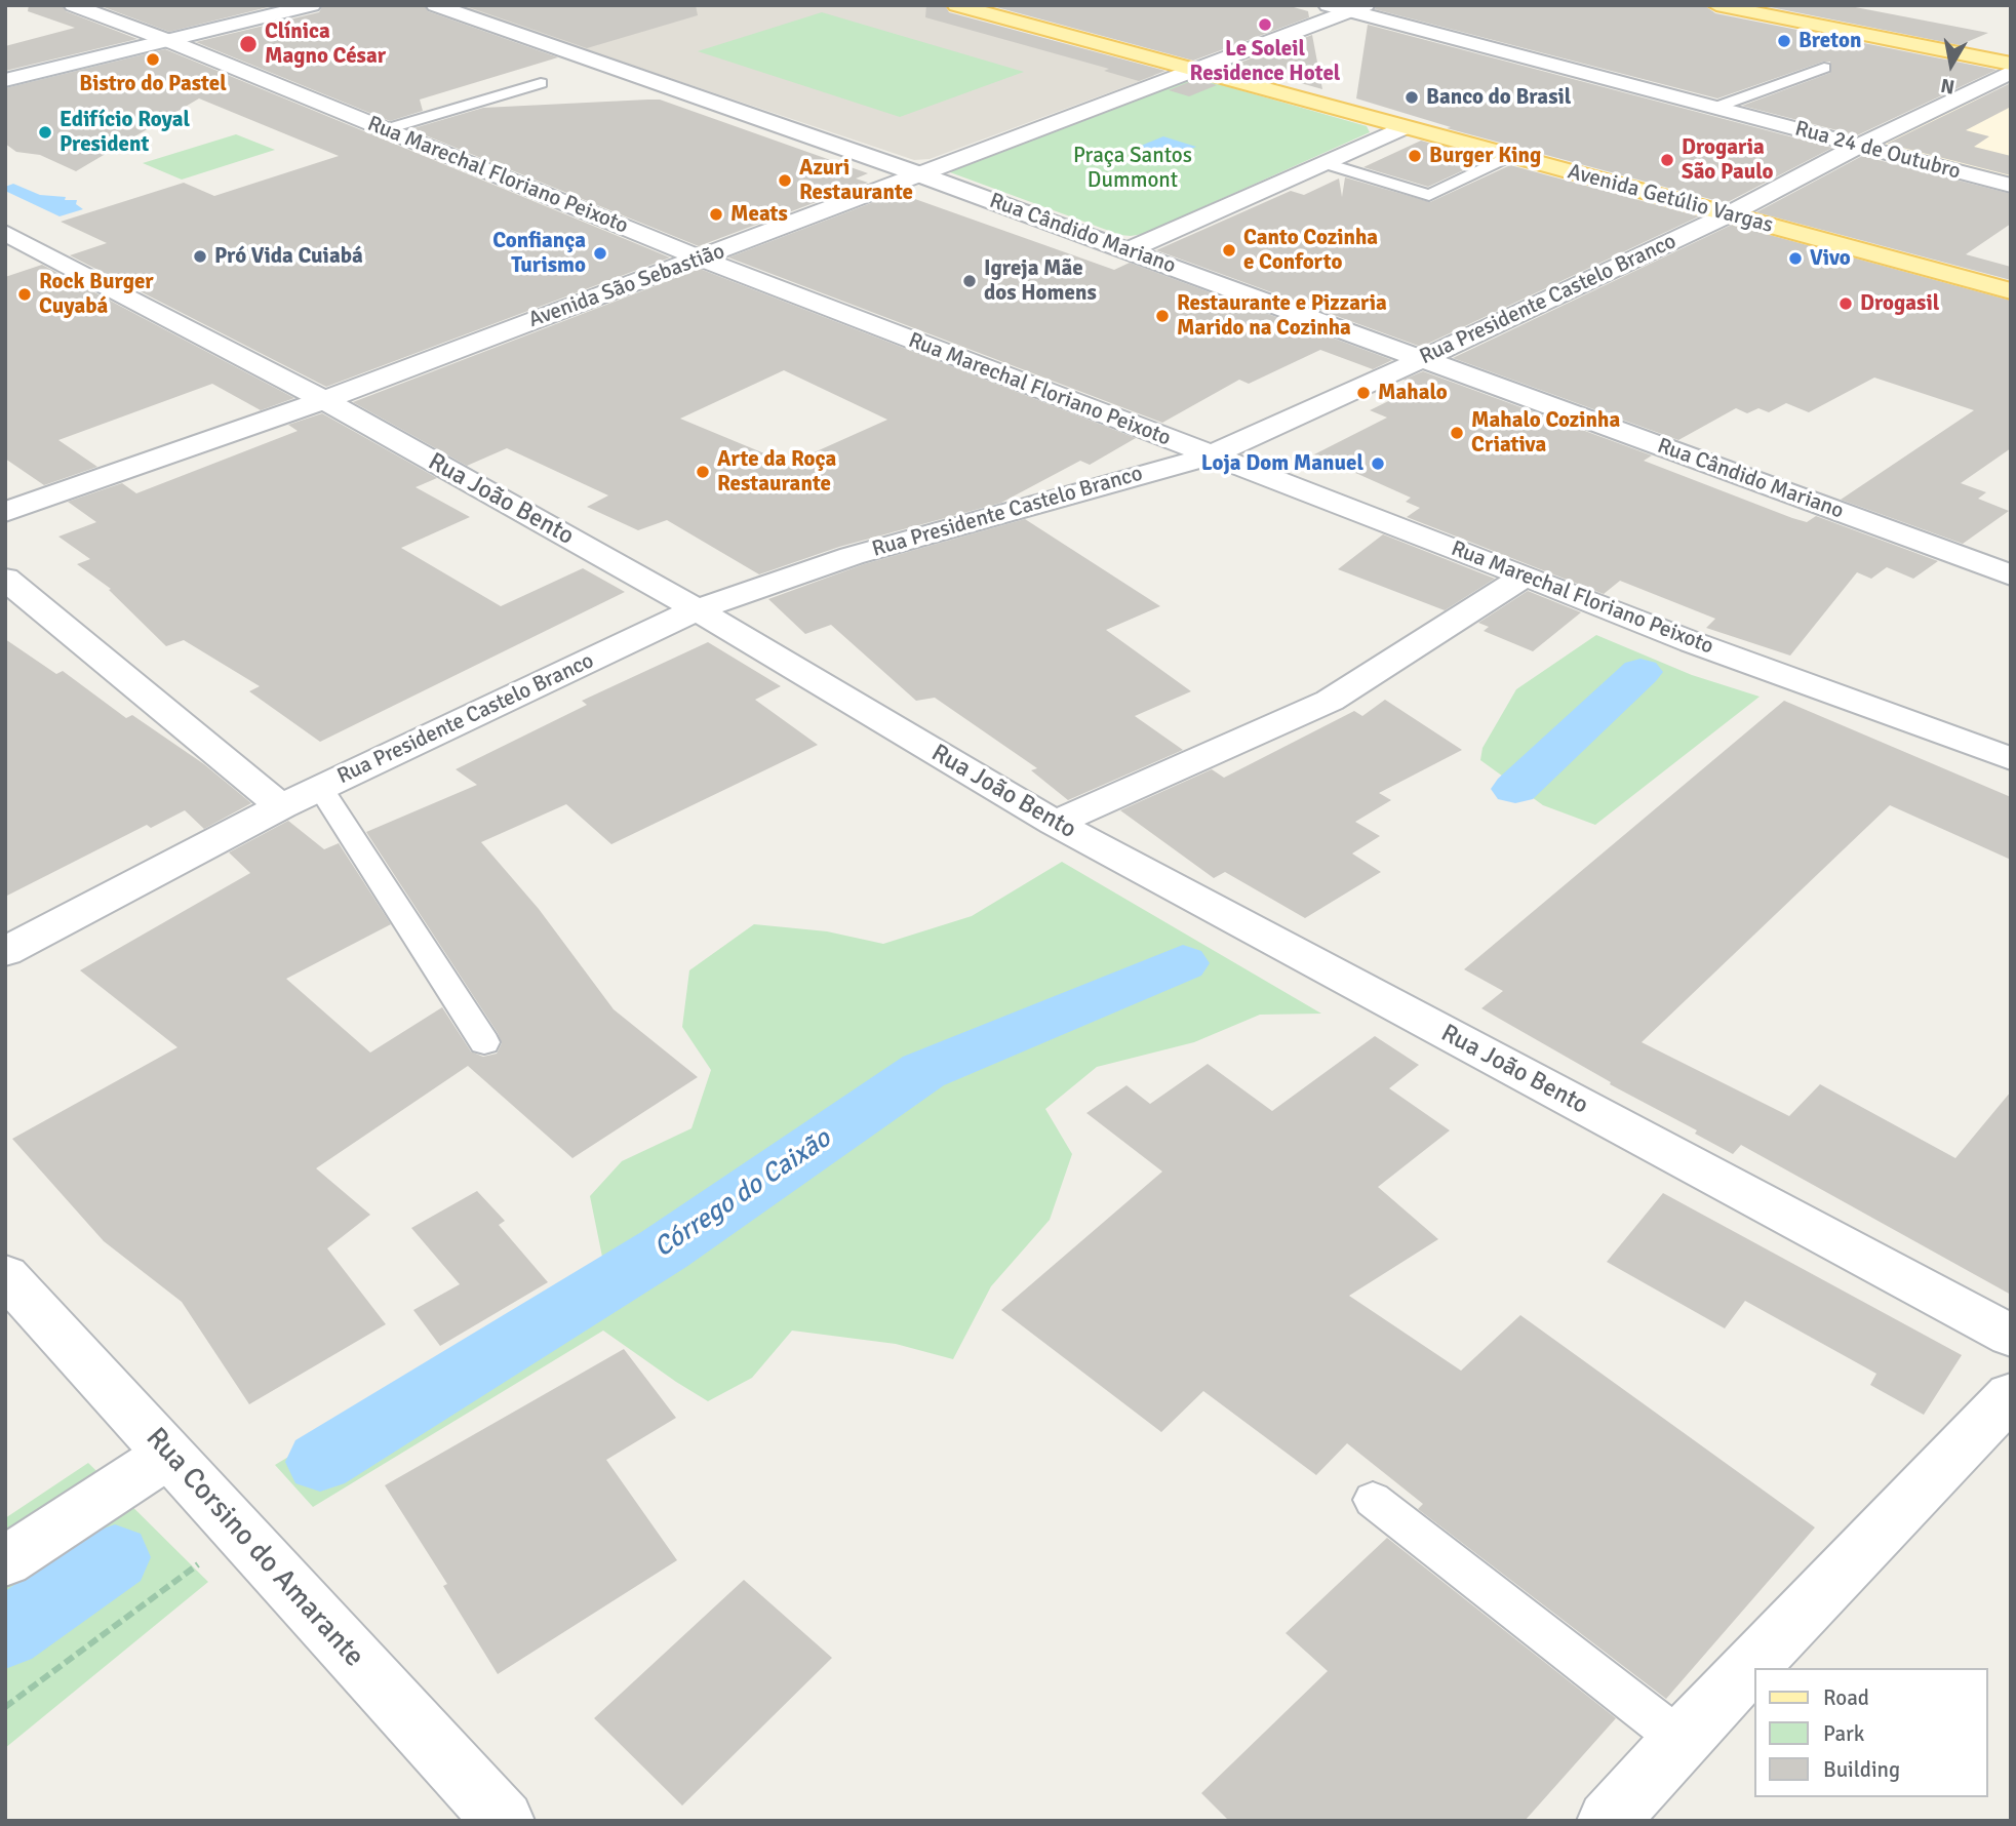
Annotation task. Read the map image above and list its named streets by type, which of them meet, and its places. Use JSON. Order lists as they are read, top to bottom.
{
  "streets": {
    "main road": ["Avenida Getúlio Vargas"],
    "street": [
      "Rua 24 de Outubro",
      "Rua Marechal Floriano Peixoto",
      "Rua Cândido Mariano",
      "Avenida São Sebastião",
      "Rua Presidente Castelo Branco",
      "Rua João Bento",
      "Rua Corsino do Amarante"
    ]
  },
  "crossings": [
    ["Rua 24 de Outubro", "Avenida São Sebastião"],
    ["Rua 24 de Outubro", "Rua Presidente Castelo Branco"],
    ["Rua Marechal Floriano Peixoto", "Avenida São Sebastião"],
    ["Rua Marechal Floriano Peixoto", "Rua Presidente Castelo Branco"],
    ["Avenida Getúlio Vargas", "Avenida São Sebastião"],
    ["Avenida Getúlio Vargas", "Rua Presidente Castelo Branco"],
    ["Rua Cândido Mariano", "Avenida São Sebastião"],
    ["Rua Cândido Mariano", "Rua Presidente Castelo Branco"],
    ["Avenida São Sebastião", "Rua João Bento"],
    ["Rua Presidente Castelo Branco", "Rua João Bento"]
  ],
  "water": ["Córrego do Caixão"],
  "parks": ["Praça Santos Dummont"],
  "places": [
    "Le Soleil Residence Hotel",
    "Breton",
    "Clínica Magno César",
    "Bistro do Pastel",
    "Banco do Brasil",
    "Edifício Royal President",
    "Burger King",
    "Drogaria São Paulo",
    "Azuri Restaurante",
    "Meats",
    "Canto Cozinha e Conforto",
    "Confiança Turismo",
    "Pró Vida Cuiabá",
    "Vivo",
    "Igreja Mãe dos Homens",
    "Rock Burger Cuyabá",
    "Drogasil",
    "Restaurante e Pizzaria Marido na Cozinha",
    "Mahalo",
    "Mahalo Cozinha Criativa",
    "Loja Dom Manuel",
    "Arte da Roça Restaurante"
  ],
  "legend": ["Road", "Park", "Building"],
  "north": "bottom"
}
